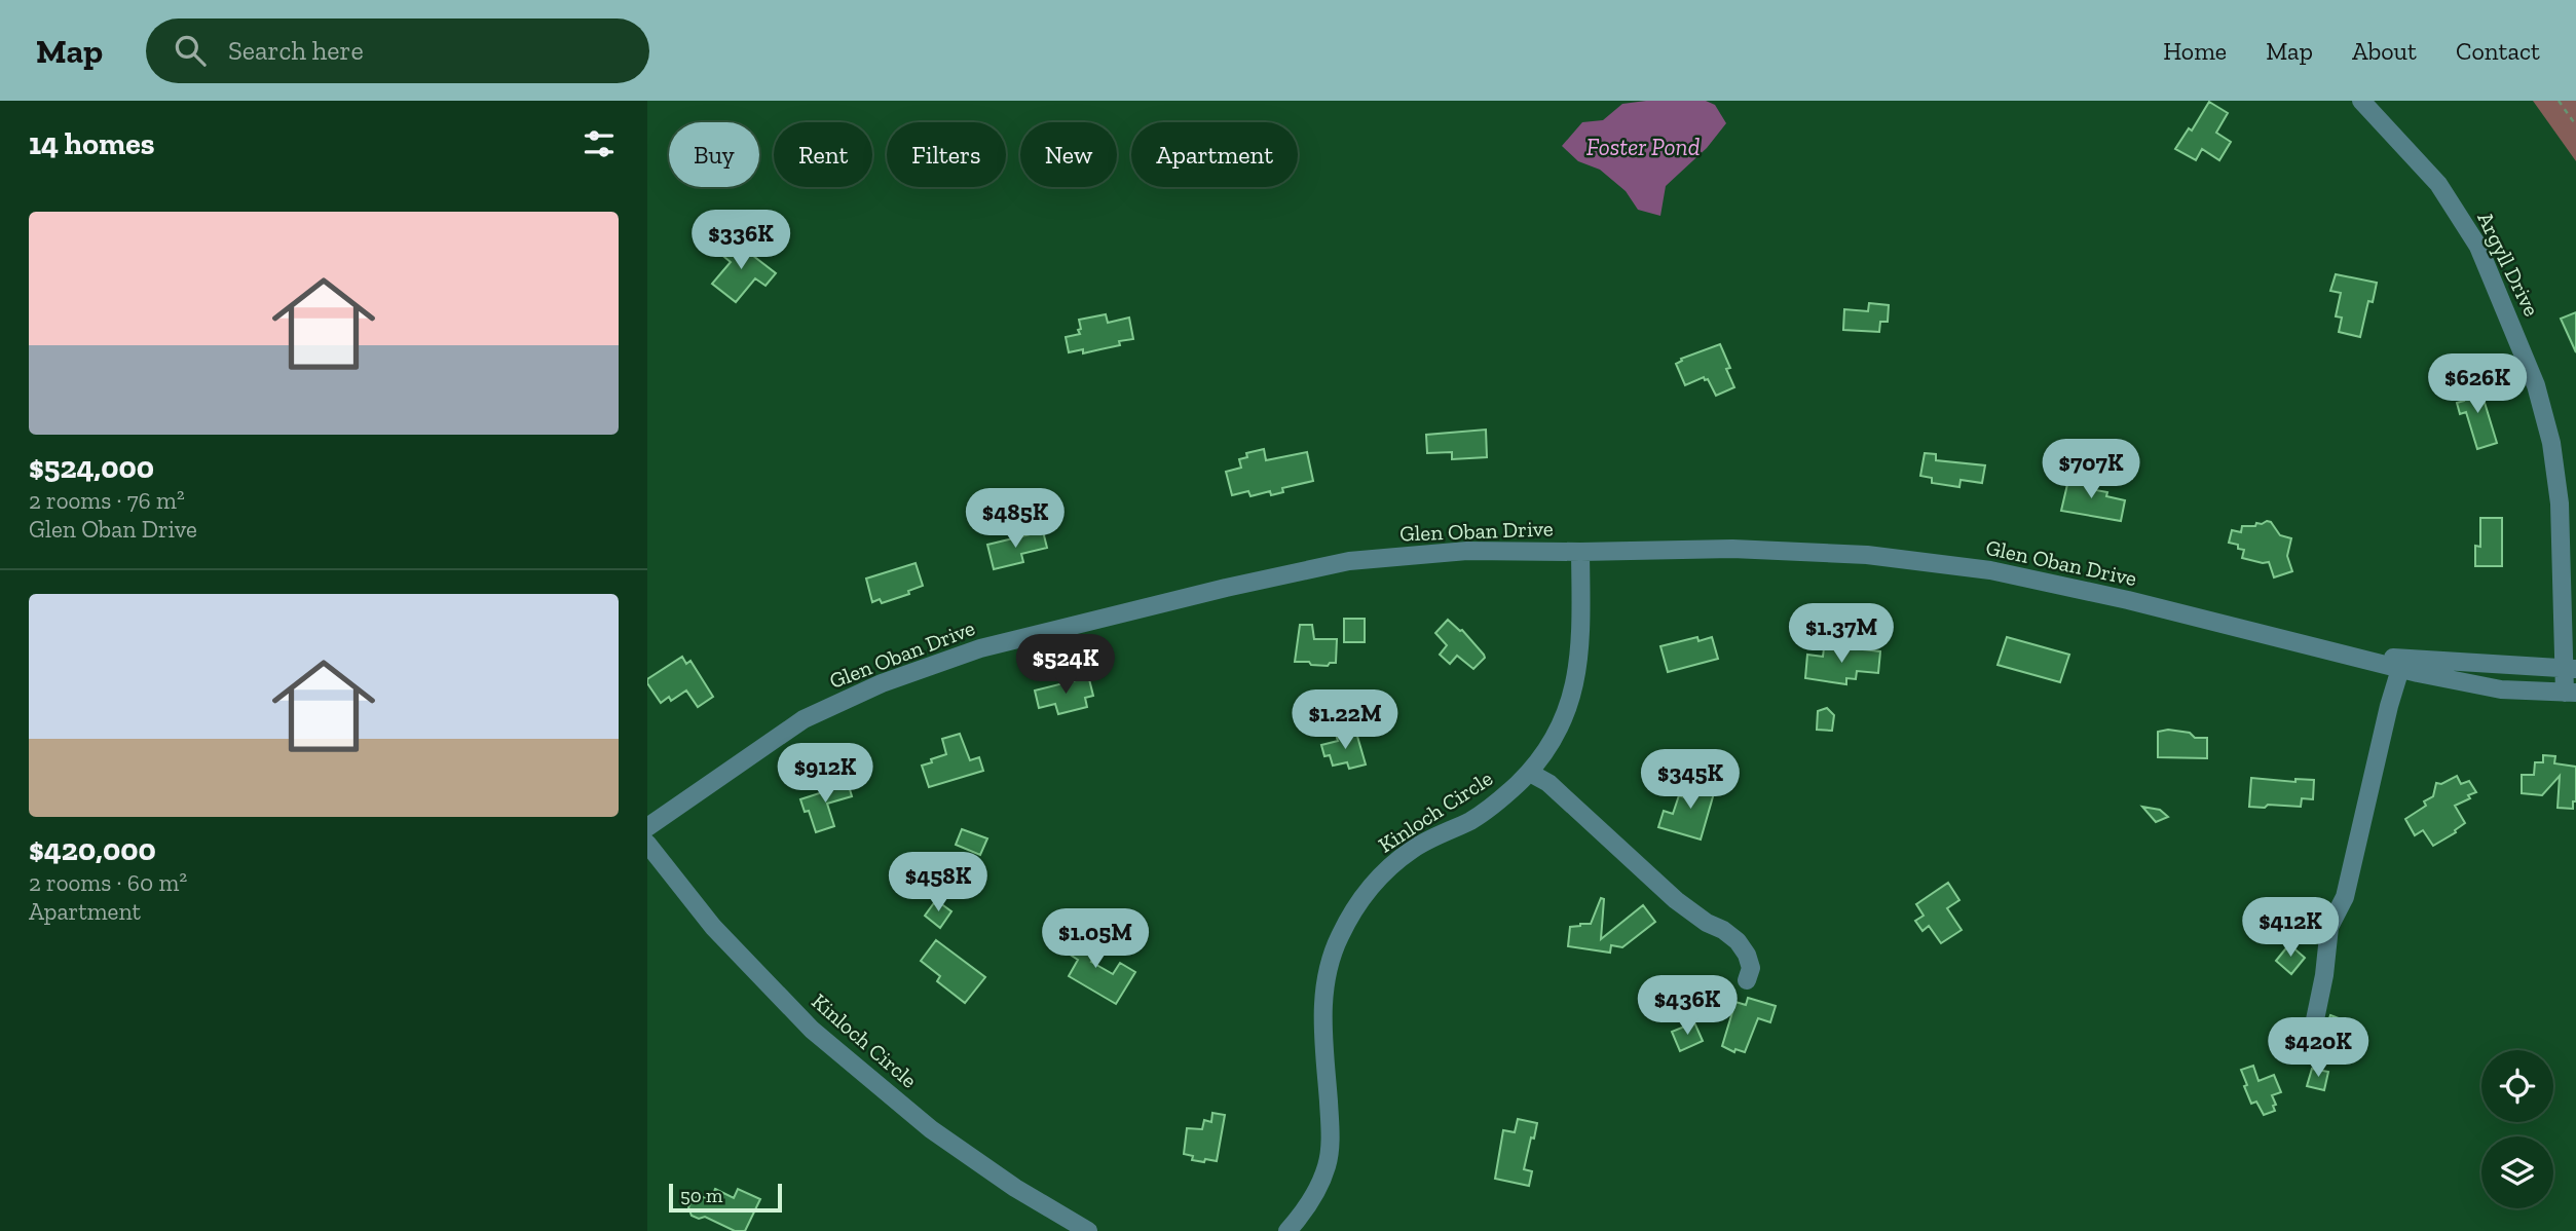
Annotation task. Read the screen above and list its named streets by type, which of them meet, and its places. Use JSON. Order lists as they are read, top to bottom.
{
  "streets": {
    "street": ["Argyll Drive", "Glen Oban Drive", "Kinloch Circle"]
  },
  "crossings": [
    ["Argyll Drive", "Glen Oban Drive"],
    ["Glen Oban Drive", "Kinloch Circle"]
  ],
  "water": ["Foster Pond"],
  "scale_bar": "50 m",
  "page": {
    "header": "Map",
    "search": "Search here",
    "nav": [
      "Home",
      "Map",
      "About",
      "Contact"
    ],
    "heading": "14 homes",
    "chip": [
      "Buy",
      "Rent",
      "Filters",
      "New",
      "Apartment"
    ],
    "list": [
      {
        "name": "$524,000",
        "note": "2 rooms · 76 m² · Glen Oban Drive"
      },
      {
        "name": "$420,000",
        "note": "2 rooms · 60 m² · Apartment"
      }
    ],
    "price": [
      "$336K",
      "$626K",
      "$707K",
      "$485K",
      "$1.37M",
      "$524K",
      "$1.22M",
      "$912K",
      "$345K",
      "$458K",
      "$412K",
      "$1.05M",
      "$436K",
      "$420K"
    ],
    "scale": "50 m"
  }
}
